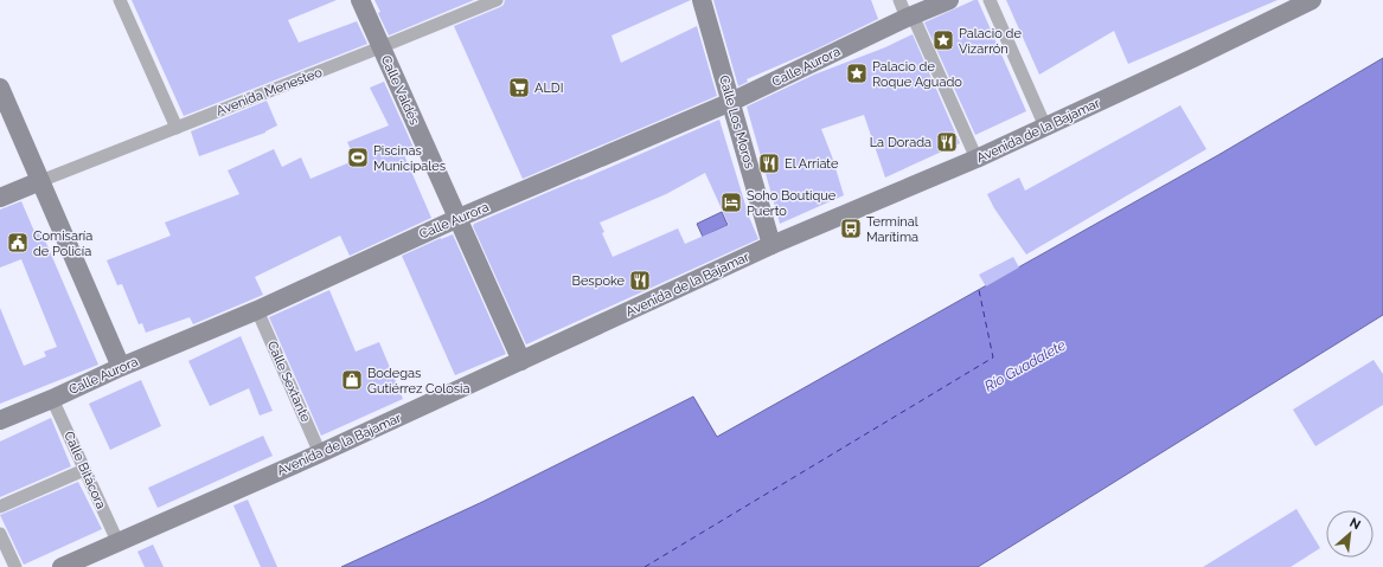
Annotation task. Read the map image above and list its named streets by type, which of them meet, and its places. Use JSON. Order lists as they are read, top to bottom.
{
  "streets": {
    "street": [
      "Calle Aurora",
      "Calle Valdés",
      "Avenida Menesteo",
      "Calle Los Moros",
      "Avenida de la Bajamar",
      "Calle Sextante",
      "Calle Bitácora"
    ]
  },
  "crossings": [
    ["Calle Aurora", "Calle Valdés"],
    ["Calle Aurora", "Calle Los Moros"],
    ["Calle Aurora", "Calle Sextante"],
    ["Calle Aurora", "Calle Bitácora"],
    ["Calle Valdés", "Avenida Menesteo"],
    ["Calle Valdés", "Avenida de la Bajamar"],
    ["Calle Los Moros", "Avenida de la Bajamar"],
    ["Avenida de la Bajamar", "Calle Sextante"],
    ["Avenida de la Bajamar", "Calle Bitácora"]
  ],
  "water": ["Río Guadalete"],
  "places": {
    "place": ["Palacio de Vizarrón", "Palacio de Roque Aguado"],
    "supermarket": ["ALDI"],
    "restaurant": ["La Dorada", "El Arriate", "Bespoke"],
    "sports": ["Piscinas Municipales"],
    "hotel": ["Soho Boutique Puerto"],
    "bus stop": ["Terminal Marítima"],
    "public building": ["Comisaría de Policía"],
    "shop": ["Bodegas Gutiérrez Colosia"]
  },
  "north": "top right"
}
